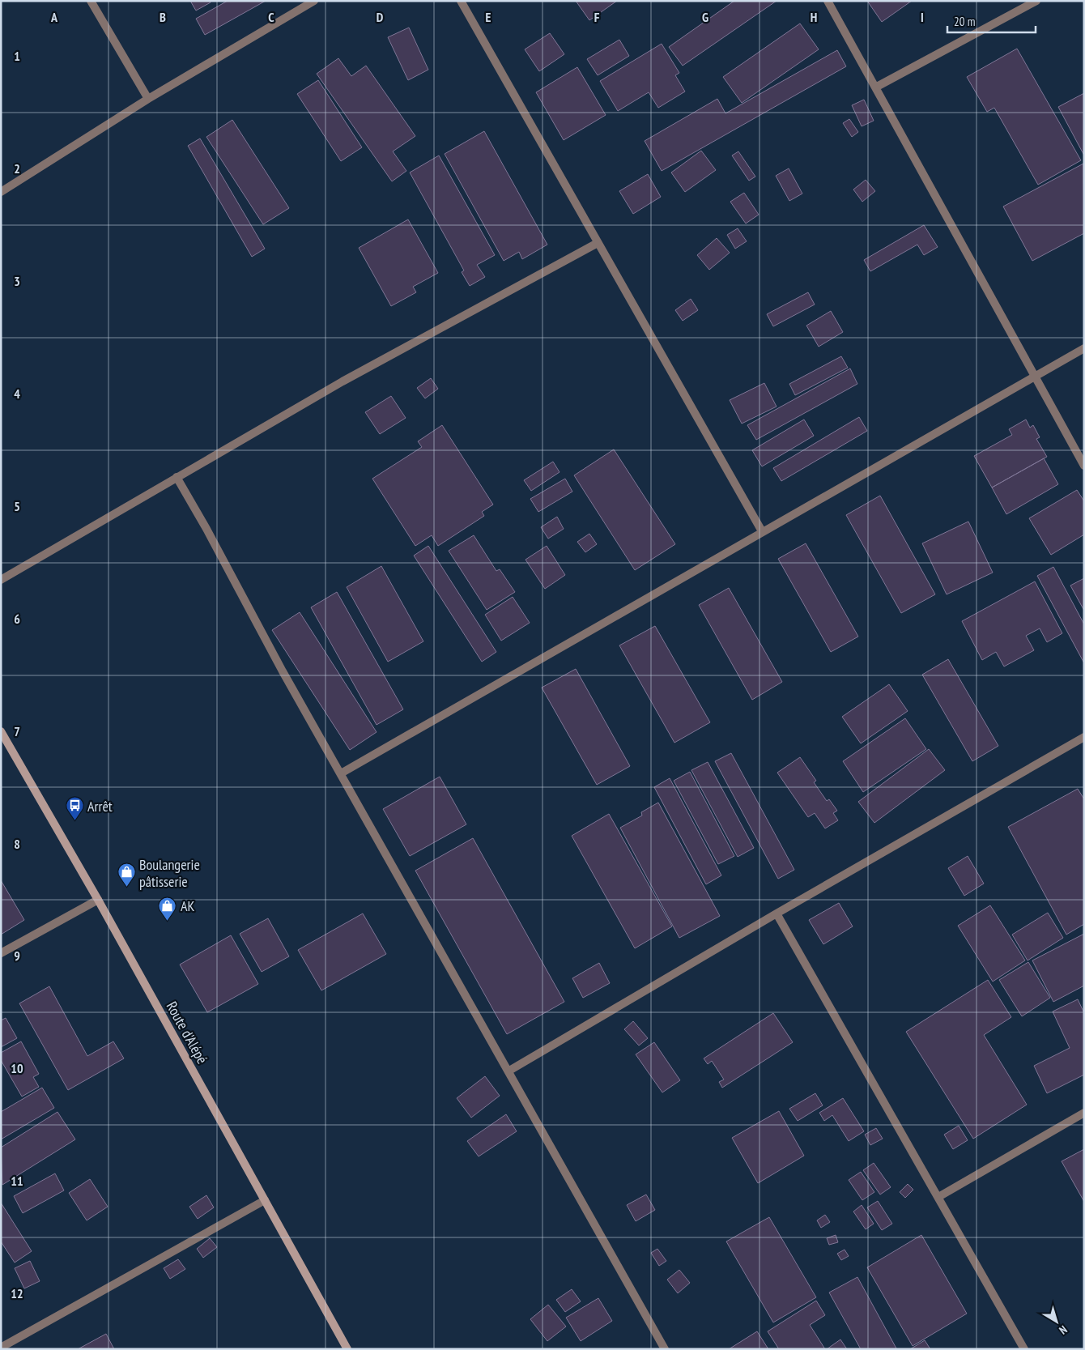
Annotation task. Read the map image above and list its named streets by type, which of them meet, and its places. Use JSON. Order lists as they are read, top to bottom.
{
  "streets": {
    "main road": ["Route d'Alépé"]
  },
  "places": {
    "bus stop": ["Arrêt"],
    "shop": ["Boulangerie pâtisserie", "AK"]
  },
  "scale_bar": "20 m",
  "north": "bottom right",
  "grid": {
    "columns": [
      "A",
      "B",
      "C",
      "D",
      "E",
      "F",
      "G",
      "H",
      "I"
    ],
    "rows": [
      "1",
      "2",
      "3",
      "4",
      "5",
      "6",
      "7",
      "8",
      "9",
      "10",
      "11",
      "12"
    ]
  }
}
